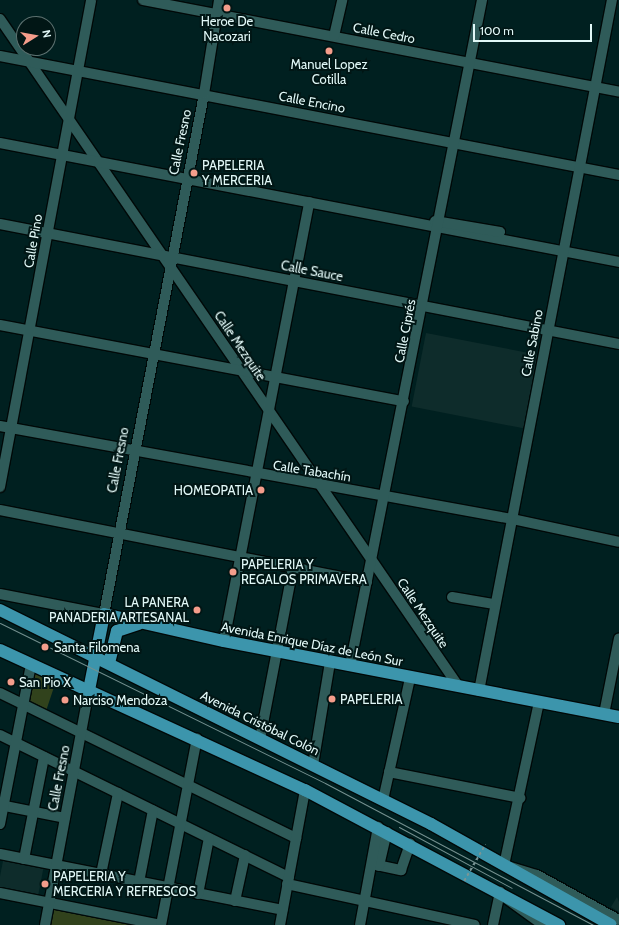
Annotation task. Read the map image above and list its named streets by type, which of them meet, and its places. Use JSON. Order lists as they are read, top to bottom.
{
  "streets": {
    "main road": ["Calle Fresno", "Avenida Enrique Díaz de León Sur", "Avenida Cristóbal Colón"],
    "street": [
      "Calle Cedro",
      "Calle Encino",
      "Calle Pino",
      "Calle Sauce",
      "Calle Ciprés",
      "Calle Sabino",
      "Calle Mezquite",
      "Calle Tabachín"
    ]
  },
  "crossings": [
    ["Calle Cedro", "Calle Fresno"],
    ["Calle Cedro", "Calle Ciprés"],
    ["Calle Cedro", "Calle Sabino"],
    ["Calle Encino", "Calle Fresno"],
    ["Calle Encino", "Calle Pino"],
    ["Calle Encino", "Calle Ciprés"],
    ["Calle Encino", "Calle Sabino"],
    ["Calle Encino", "Calle Mezquite"],
    ["Calle Fresno", "Calle Sauce"],
    ["Calle Fresno", "Calle Mezquite"],
    ["Calle Fresno", "Calle Tabachín"],
    ["Calle Fresno", "Avenida Enrique Díaz de León Sur"],
    ["Calle Fresno", "Avenida Cristóbal Colón"],
    ["Calle Pino", "Calle Sauce"],
    ["Calle Pino", "Calle Mezquite"],
    ["Calle Pino", "Calle Tabachín"],
    ["Calle Sauce", "Calle Ciprés"],
    ["Calle Sauce", "Calle Sabino"],
    ["Calle Sauce", "Calle Mezquite"],
    ["Calle Ciprés", "Calle Mezquite"],
    ["Calle Ciprés", "Calle Tabachín"],
    ["Calle Ciprés", "Avenida Enrique Díaz de León Sur"],
    ["Calle Sabino", "Calle Tabachín"],
    ["Calle Sabino", "Avenida Enrique Díaz de León Sur"],
    ["Calle Mezquite", "Calle Tabachín"],
    ["Calle Mezquite", "Avenida Enrique Díaz de León Sur"]
  ],
  "places": [
    "Heroe De Nacozari",
    "Manuel Lopez Cotilla",
    "PAPELERIA Y MERCERIA",
    "HOMEOPATIA",
    "PAPELERIA Y REGALOS PRIMAVERA",
    "LA PANERA PANADERIA ARTESANAL",
    "Santa Filomena",
    "San Pio X",
    "PAPELERIA",
    "Narciso Mendoza",
    "PAPELERIA Y MERCERIA Y REFRESCOS"
  ],
  "scale_bar": "100 m",
  "north": "right"
}
